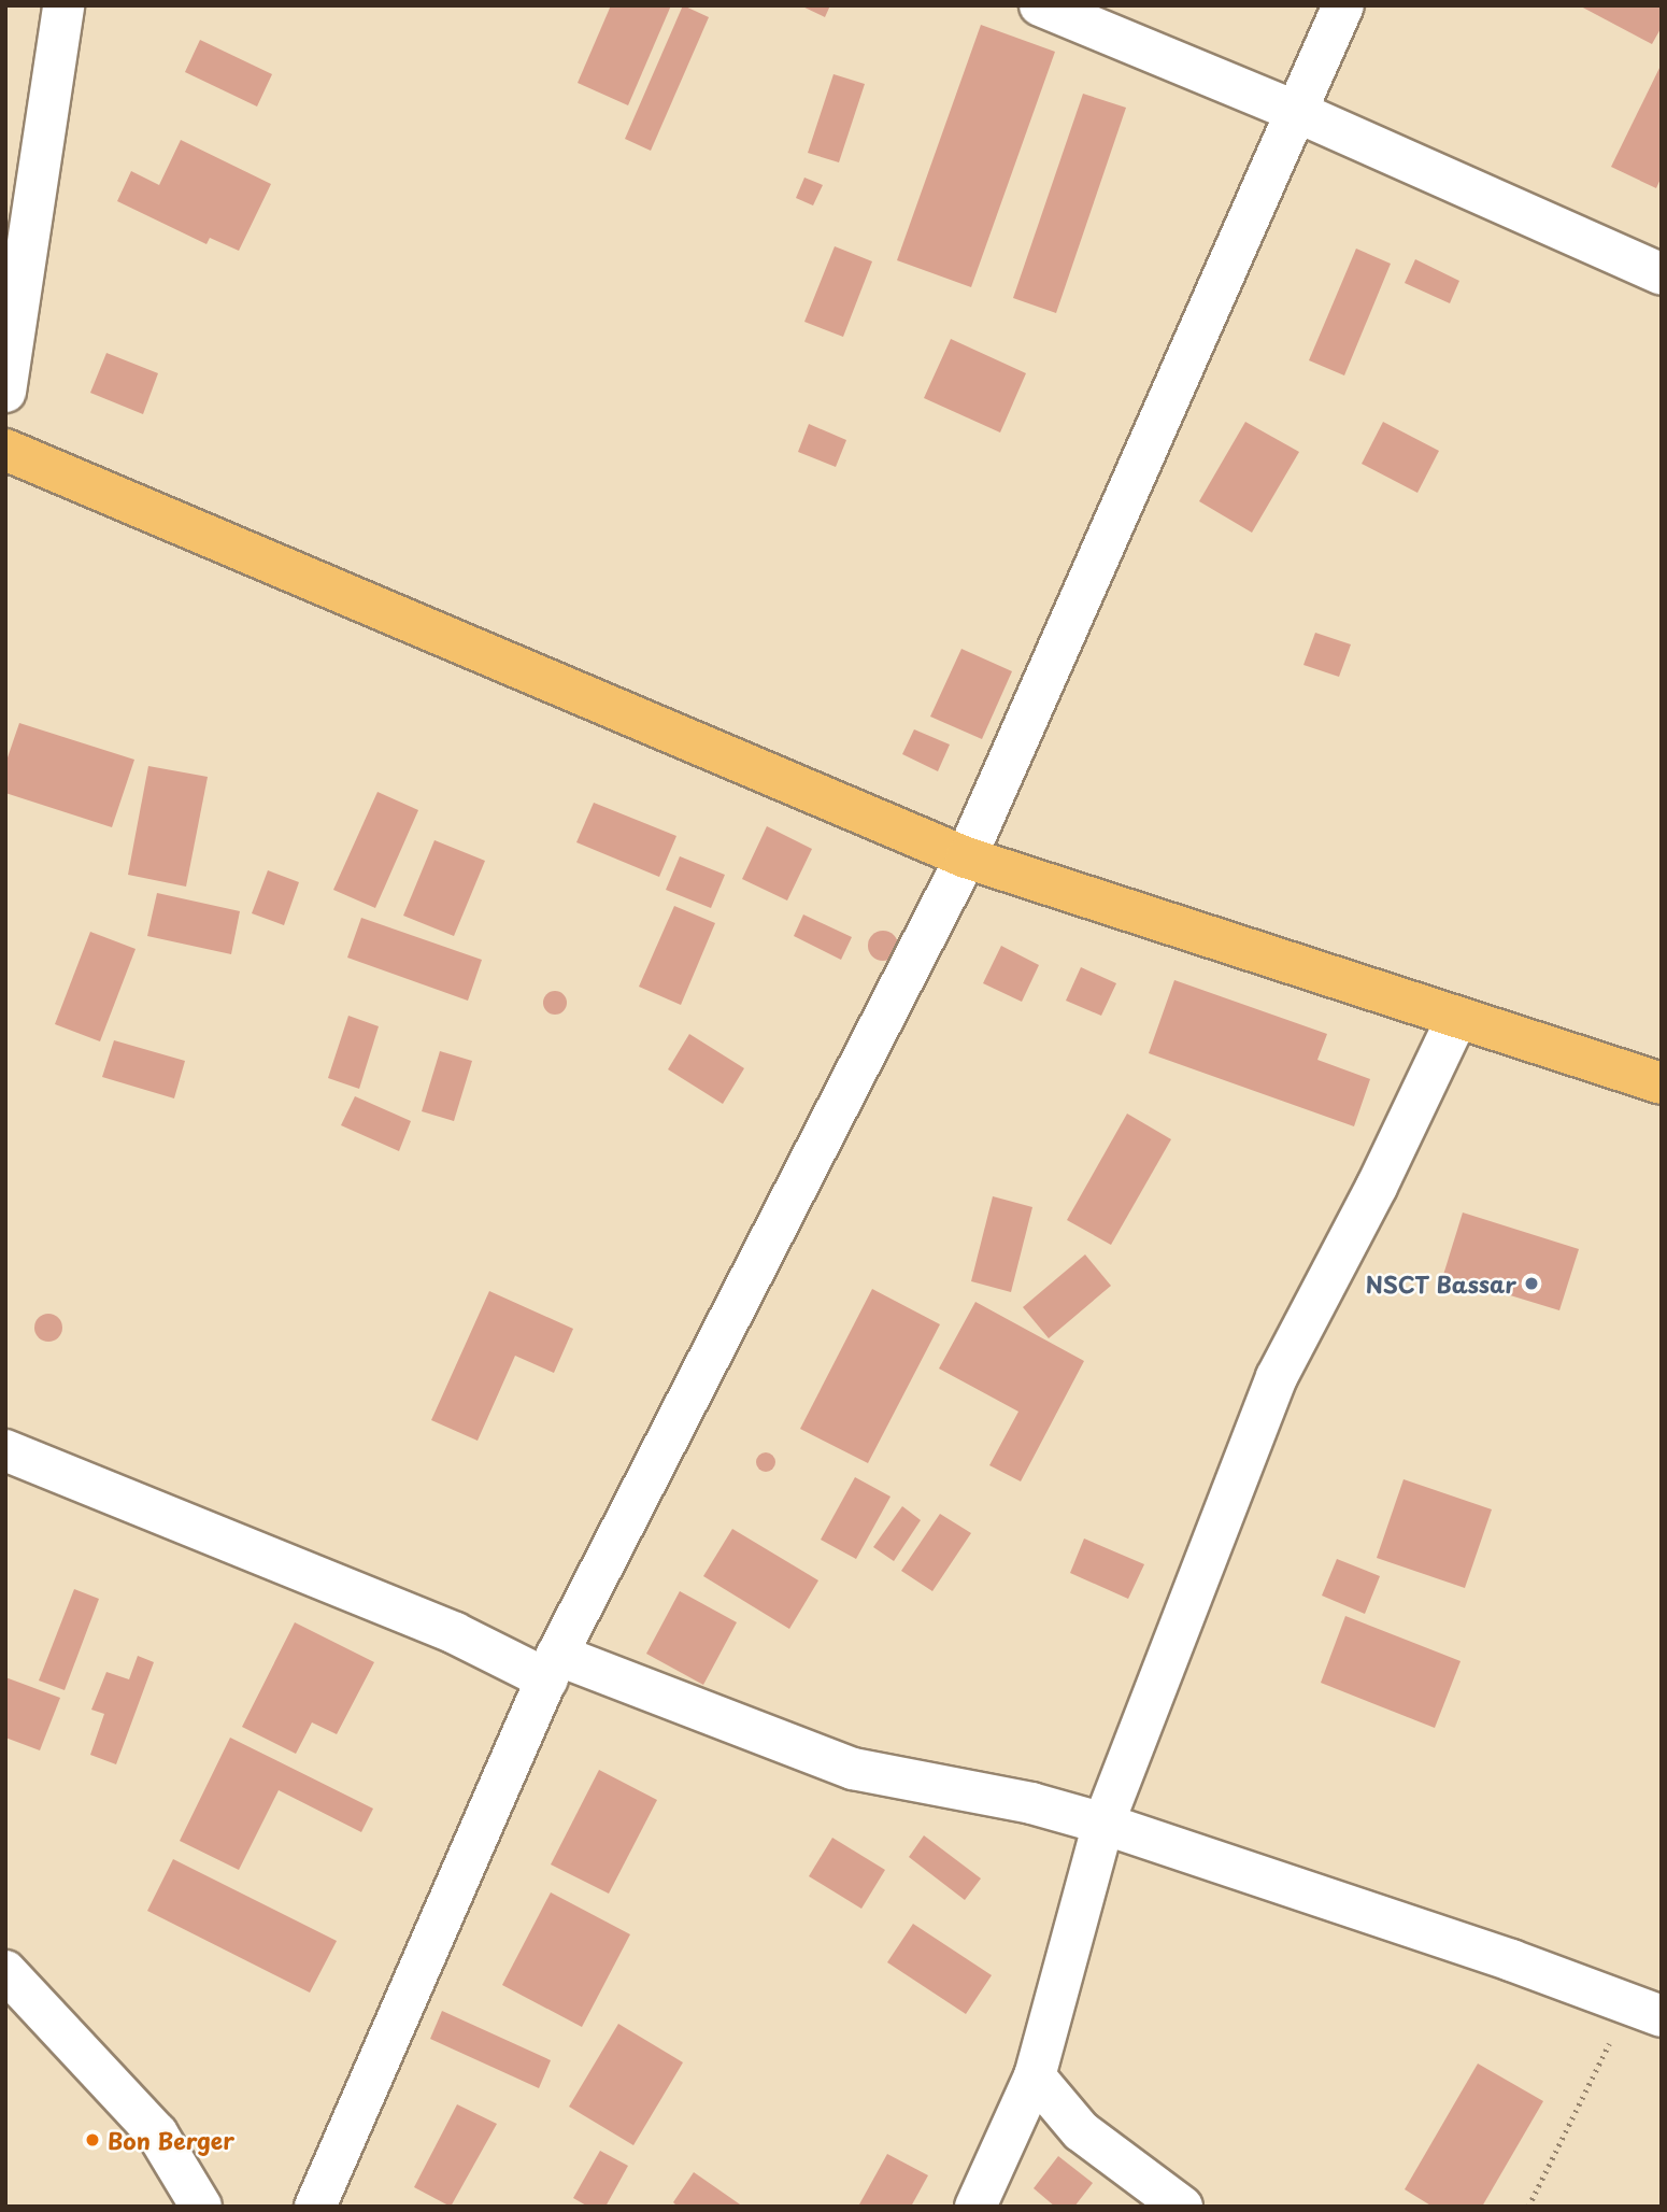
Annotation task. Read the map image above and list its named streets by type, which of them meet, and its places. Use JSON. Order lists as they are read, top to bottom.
{
  "places": ["NSCT Bassar", "Bon Berger"]
}
